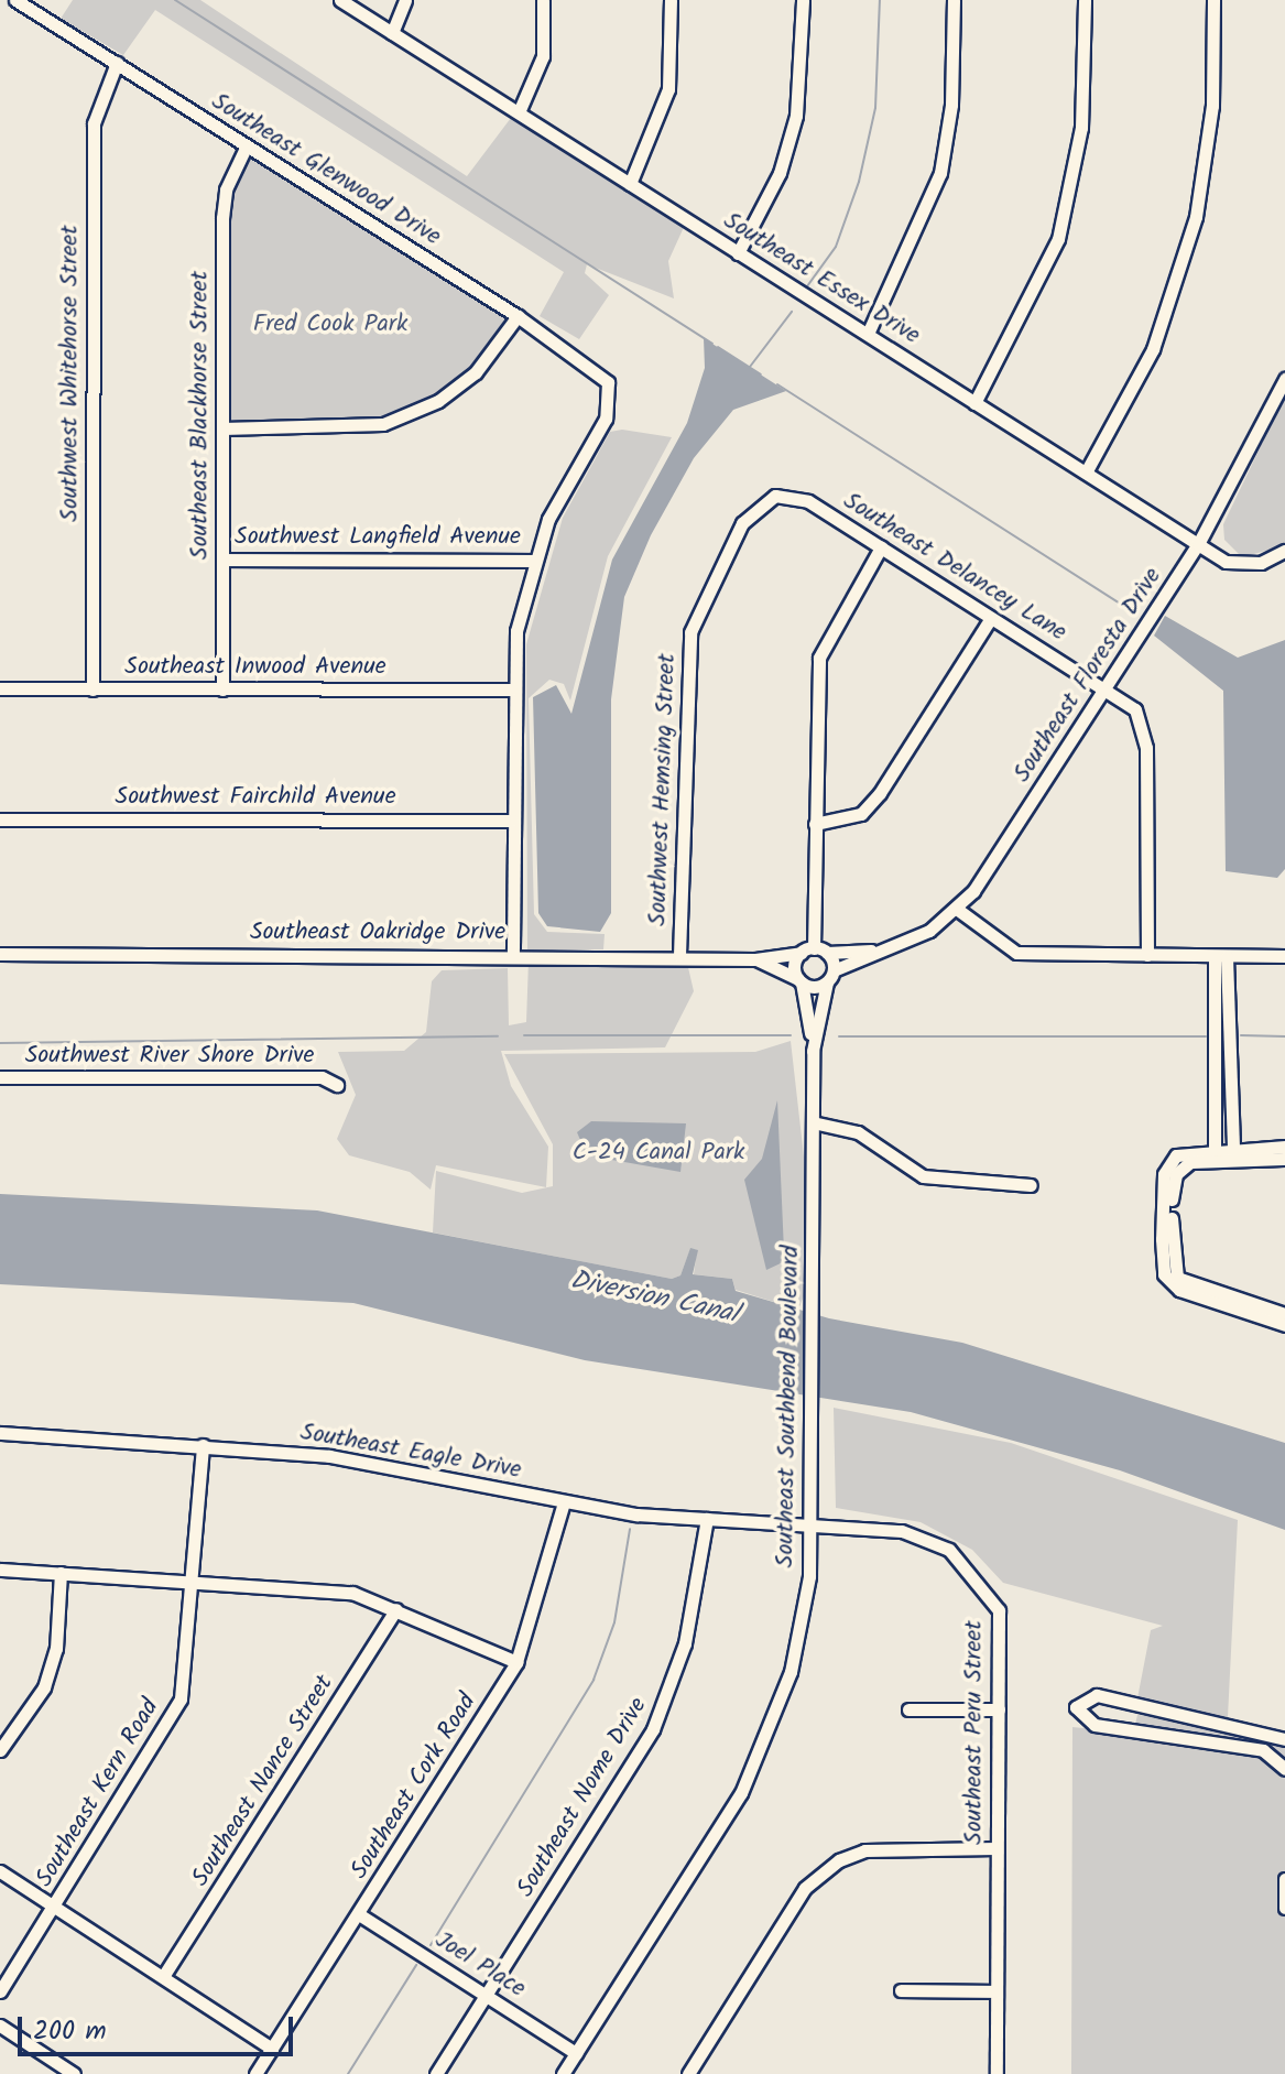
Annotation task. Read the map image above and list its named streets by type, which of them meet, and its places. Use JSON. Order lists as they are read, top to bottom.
{
  "streets": {
    "street": [
      "Southeast Glenwood Drive",
      "Southeast Essex Drive",
      "Southwest Whitehorse Street",
      "Southeast Blackhorse Street",
      "Southwest Langfield Avenue",
      "Southeast Delancey Lane",
      "Southeast Inwood Avenue",
      "Southeast Floresta Drive",
      "Southwest Hemsing Street",
      "Southwest Fairchild Avenue",
      "Southeast Oakridge Drive",
      "Southwest River Shore Drive",
      "Southeast Southbend Boulevard",
      "Southeast Eagle Drive",
      "Southeast Peru Street",
      "Southeast Nance Street",
      "Southeast Cork Road",
      "Southeast Kern Road",
      "Southeast Nome Drive",
      "Joel Place"
    ]
  },
  "crossings": [
    ["Southeast Glenwood Drive", "Southwest Whitehorse Street"],
    ["Southeast Glenwood Drive", "Southeast Blackhorse Street"],
    ["Southeast Glenwood Drive", "Southwest Langfield Avenue"],
    ["Southeast Essex Drive", "Southeast Floresta Drive"],
    ["Southwest Whitehorse Street", "Southeast Inwood Avenue"],
    ["Southeast Blackhorse Street", "Southwest Langfield Avenue"],
    ["Southeast Blackhorse Street", "Southeast Inwood Avenue"],
    ["Southeast Delancey Lane", "Southeast Floresta Drive"],
    ["Southeast Delancey Lane", "Southwest Hemsing Street"],
    ["Southeast Delancey Lane", "Southeast Southbend Boulevard"],
    ["Southeast Floresta Drive", "Southeast Southbend Boulevard"],
    ["Southwest Hemsing Street", "Southeast Oakridge Drive"],
    ["Southeast Oakridge Drive", "Southeast Southbend Boulevard"],
    ["Southeast Southbend Boulevard", "Southeast Eagle Drive"],
    ["Southeast Southbend Boulevard", "Southeast Peru Street"],
    ["Southeast Southbend Boulevard", "Joel Place"],
    ["Southeast Eagle Drive", "Southeast Peru Street"],
    ["Southeast Eagle Drive", "Southeast Cork Road"],
    ["Southeast Eagle Drive", "Southeast Kern Road"],
    ["Southeast Eagle Drive", "Southeast Nome Drive"],
    ["Southeast Cork Road", "Joel Place"],
    ["Southeast Nome Drive", "Joel Place"]
  ],
  "water": ["Diversion Canal"],
  "parks": ["Fred Cook Park", "C-24 Canal Park"],
  "scale_bar": "200 m"
}
